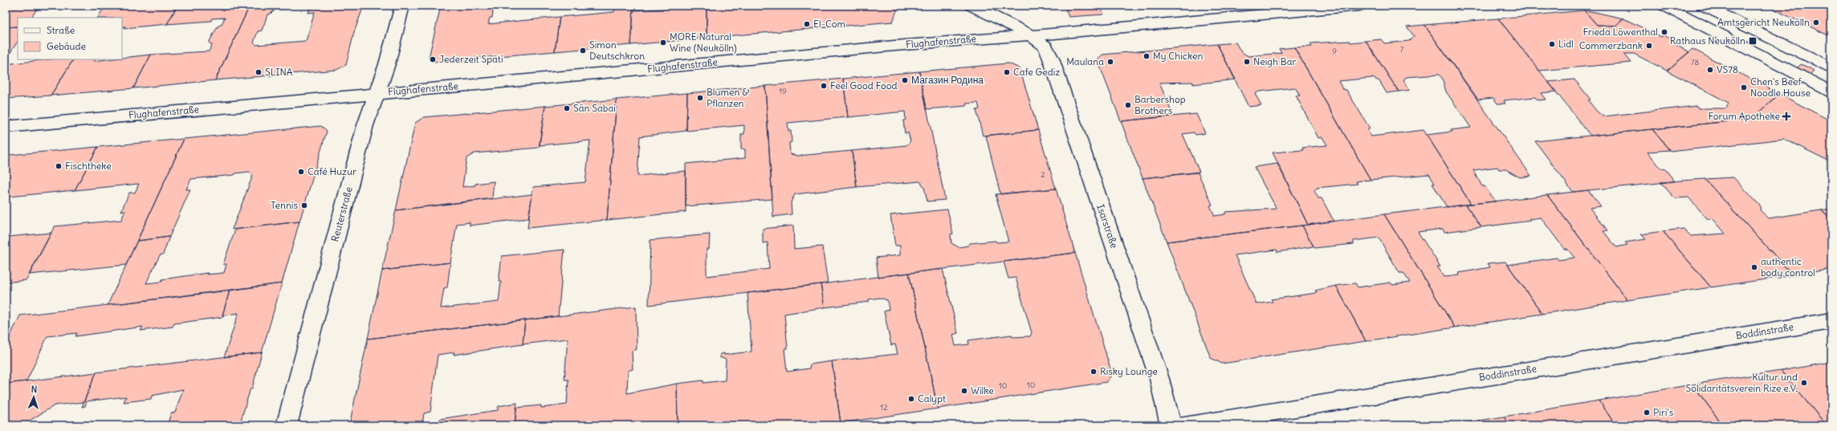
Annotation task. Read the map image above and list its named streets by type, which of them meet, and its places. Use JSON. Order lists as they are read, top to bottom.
{
  "streets": {
    "street": [
      "Flughafenstraße",
      "Reuterstraße",
      "Isarstraße",
      "Boddinstraße"
    ]
  },
  "crossings": [
    ["Flughafenstraße", "Reuterstraße"],
    ["Flughafenstraße", "Isarstraße"]
  ],
  "places": {
    "other": [
      "Amtsgericht Neukölln",
      "El-Com",
      "Frieda Löwenthal",
      "MORE Natural Wine (Neukölln)",
      "Lidl",
      "Commerzbank",
      "Simon Deutschkron",
      "My Chicken",
      "Jederzeit Späti",
      "Maulana",
      "Neigh Bar",
      "VS78",
      "SLINA",
      "Cafe Gediz",
      "Магазин Родина",
      "Feel Good Food",
      "Chen's Beef Noodle House",
      "Blumen & Pflanzen",
      "Barbershop Brothers",
      "Sän Sabai",
      "Fischtheke",
      "Café Huzur",
      "Tennis",
      "authentic body control",
      "Risky Lounge",
      "Kultur und Solidaritätsverein Rize e.V.",
      "Wilke",
      "Calypt",
      "Piri's"
    ],
    "transit": ["Rathaus Neukölln"],
    "health": ["Forum Apotheke"]
  },
  "house_numbers": [
    "7",
    "9",
    "78",
    "19",
    "2",
    "10",
    "10",
    "12"
  ],
  "legend": ["Straße", "Gebäude"],
  "north": "top"
}
